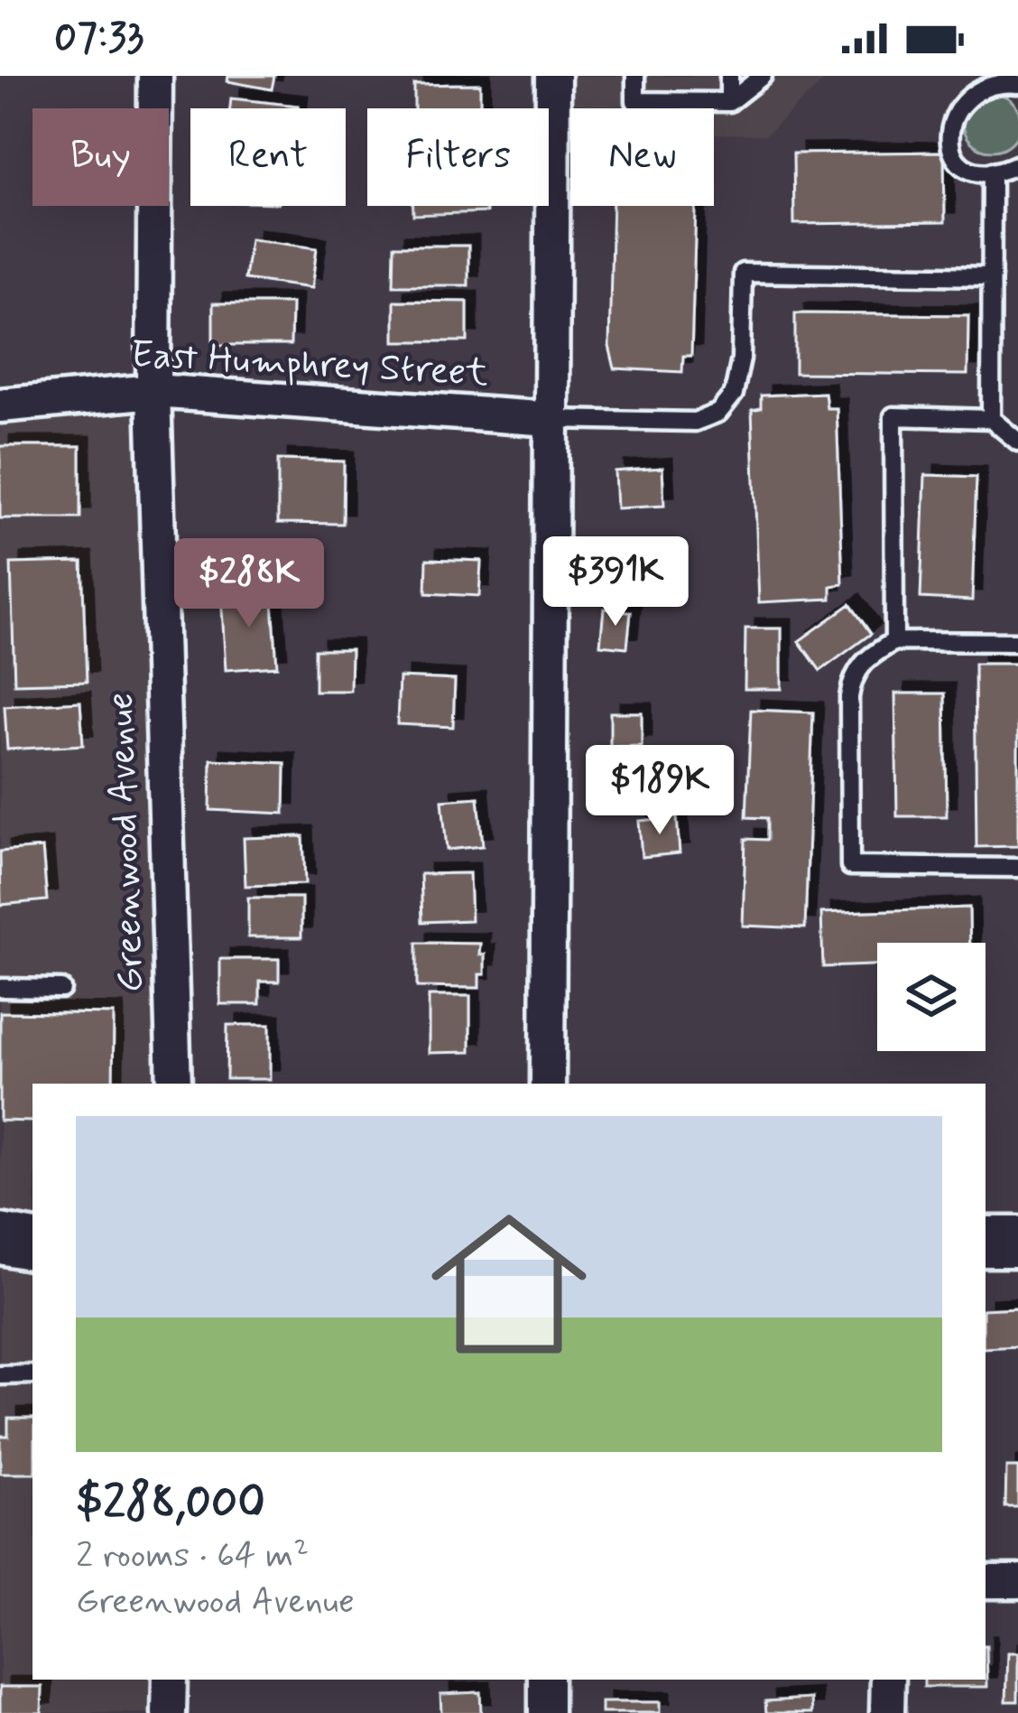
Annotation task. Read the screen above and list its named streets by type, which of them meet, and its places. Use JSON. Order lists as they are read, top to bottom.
{
  "streets": {
    "street": ["East Humphrey Street", "Greenwood Avenue"]
  },
  "crossings": [
    ["East Humphrey Street", "Greenwood Avenue"]
  ],
  "page": {
    "status": "07:33",
    "chip": [
      "Buy",
      "Rent",
      "Filters",
      "New"
    ],
    "price": ["$391K", "$288K", "$189K"],
    "list": [
      {
        "name": "$288,000",
        "note": "2 rooms · 64 m² · Greenwood Avenue"
      }
    ]
  }
}
